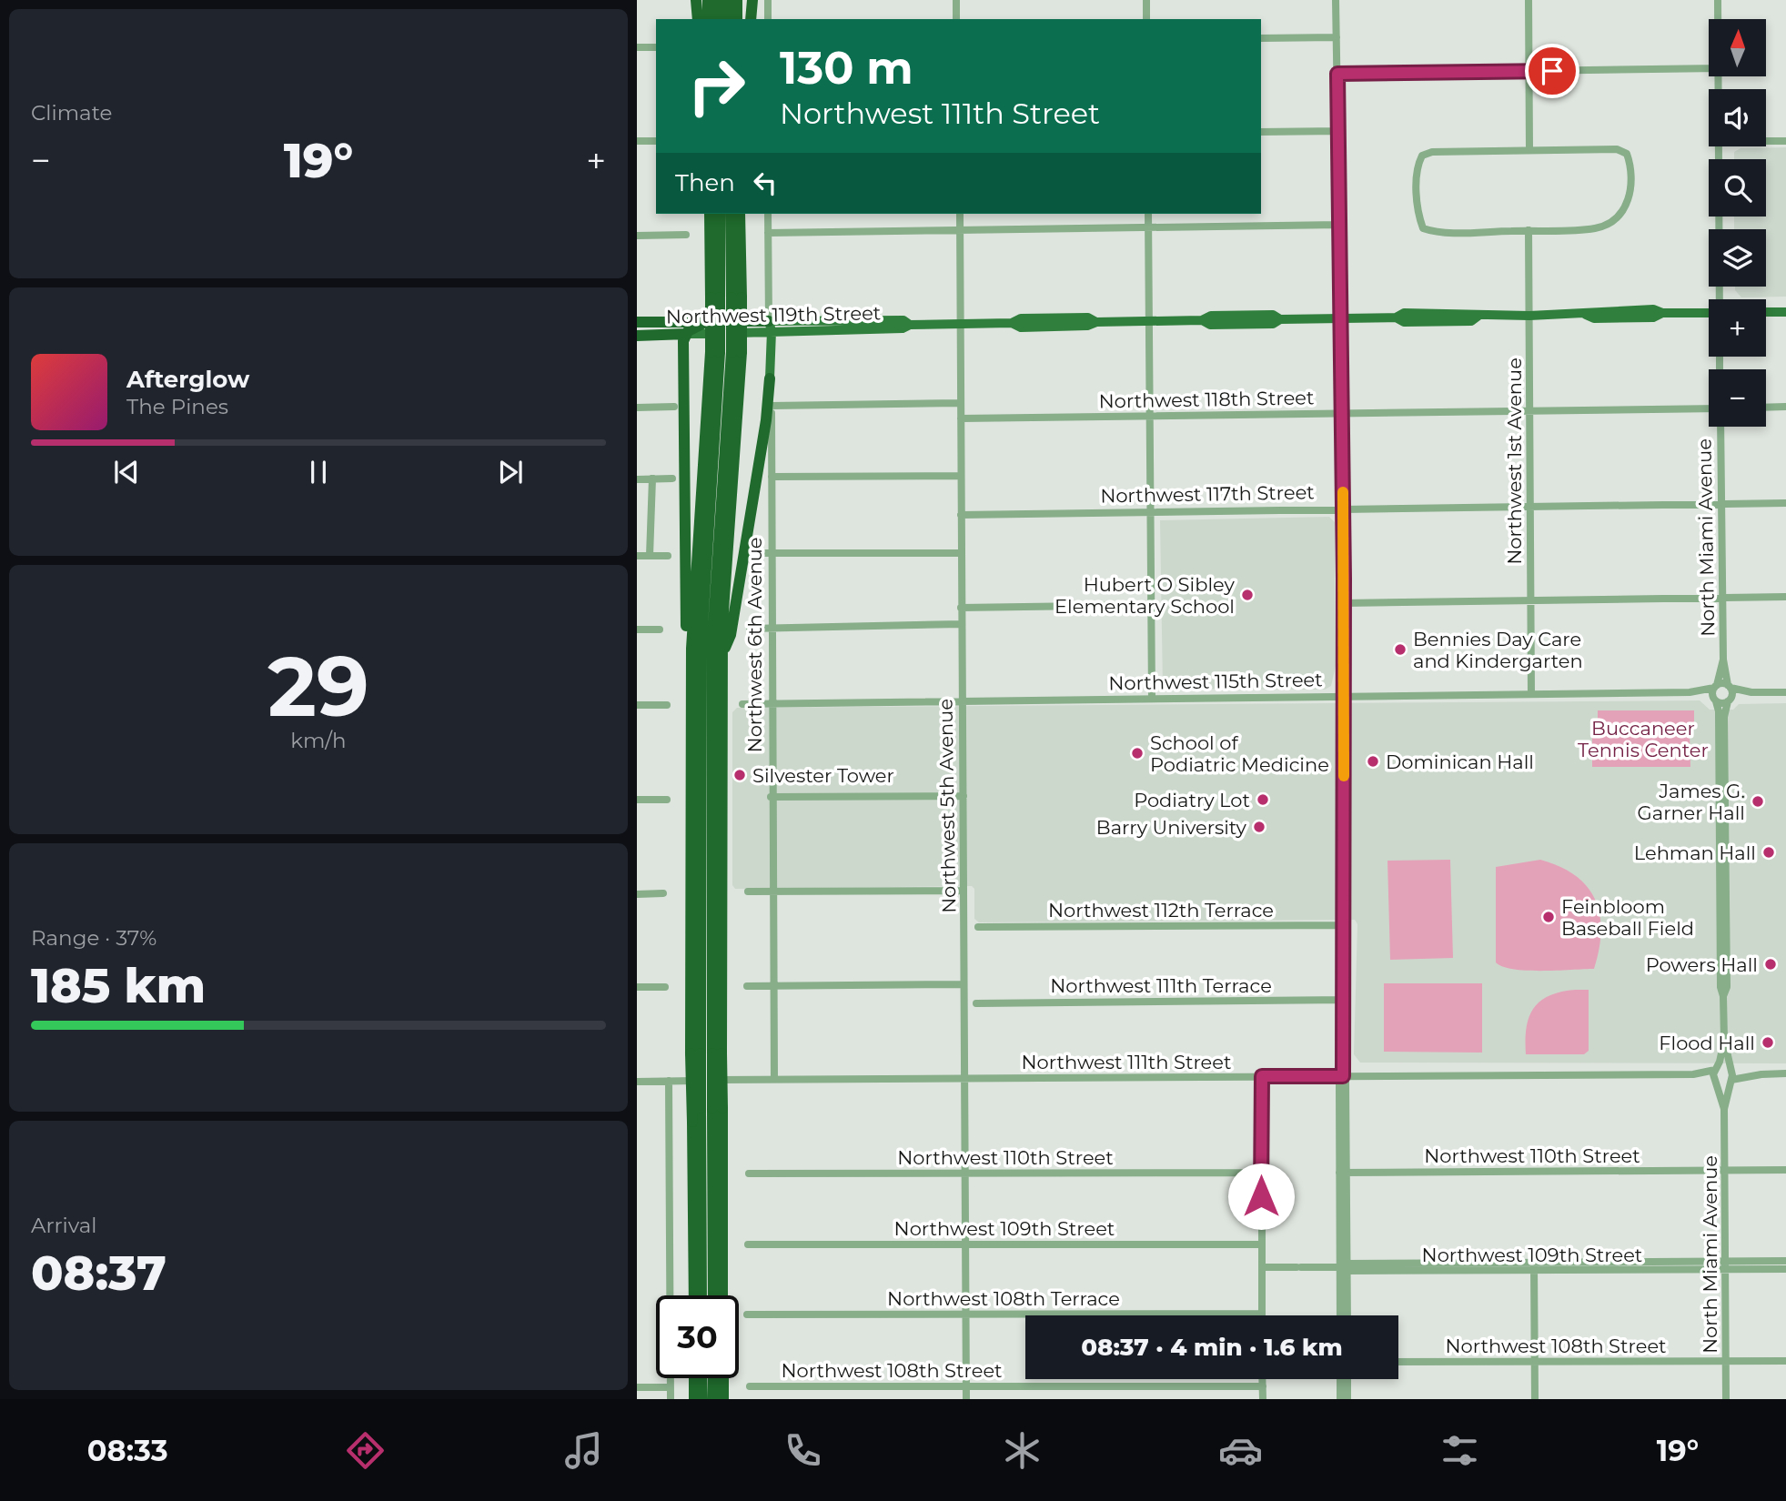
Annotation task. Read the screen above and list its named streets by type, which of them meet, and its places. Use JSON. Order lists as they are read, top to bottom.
{
  "streets": {
    "highway": ["Northwest 119th Street"],
    "main road": ["Northwest 6th Avenue"],
    "street": [
      "Northwest 118th Street",
      "Northwest 1st Avenue",
      "Northwest 117th Street",
      "North Miami Avenue",
      "Northwest 115th Street",
      "Northwest 5th Avenue",
      "Northwest 112th Terrace",
      "Northwest 111th Terrace",
      "Northwest 111th Street",
      "Northwest 110th Street",
      "Northwest 109th Street",
      "Northwest 108th Terrace",
      "Northwest 108th Street"
    ]
  },
  "crossings": [
    ["Northwest 119th Street", "Northwest 1st Avenue"],
    ["Northwest 119th Street", "Northwest 6th Avenue"],
    ["Northwest 119th Street", "Northwest 5th Avenue"],
    ["Northwest 118th Street", "Northwest 1st Avenue"],
    ["Northwest 118th Street", "Northwest 5th Avenue"],
    ["Northwest 1st Avenue", "Northwest 117th Street"],
    ["Northwest 1st Avenue", "Northwest 115th Street"],
    ["Northwest 117th Street", "North Miami Avenue"],
    ["Northwest 117th Street", "Northwest 5th Avenue"],
    ["North Miami Avenue", "Northwest 111th Street"],
    ["North Miami Avenue", "Northwest 110th Street"],
    ["North Miami Avenue", "Northwest 109th Street"],
    ["North Miami Avenue", "Northwest 108th Street"],
    ["Northwest 6th Avenue", "Northwest 115th Street"],
    ["Northwest 6th Avenue", "Northwest 111th Street"],
    ["Northwest 115th Street", "Northwest 5th Avenue"],
    ["Northwest 5th Avenue", "Northwest 111th Street"],
    ["Northwest 5th Avenue", "Northwest 110th Street"],
    ["Northwest 5th Avenue", "Northwest 109th Street"],
    ["Northwest 5th Avenue", "Northwest 108th Terrace"],
    ["Northwest 5th Avenue", "Northwest 108th Street"]
  ],
  "parks": ["Buccaneer Tennis Center"],
  "places": [
    "Hubert O Sibley Elementary School",
    "Bennies Day Care and Kindergarten",
    "School of Podiatric Medicine",
    "Dominican Hall",
    "Silvester Tower",
    "Podiatry Lot",
    "James G. Garner Hall",
    "Barry University",
    "Lehman Hall",
    "Feinbloom Baseball Field",
    "Powers Hall",
    "Flood Hall"
  ],
  "north": "top",
  "page": {
    "tile": [
      "Climate",
      ["29", "km/h"],
      ["Range · 37%", "185 km"],
      ["Arrival", "08:37"]
    ],
    "map_buttons": ["+", "−"],
    "turn": ["130 m", "Northwest 111th Street"],
    "heat": ["−", "19°", "+"],
    "then": "Then",
    "song": ["Afterglow", "The Pines"],
    "limit": "30",
    "trip": "08:37 · 4 min · 1.6 km",
    "tabs": ["08:33", "19°"]
  }
}
